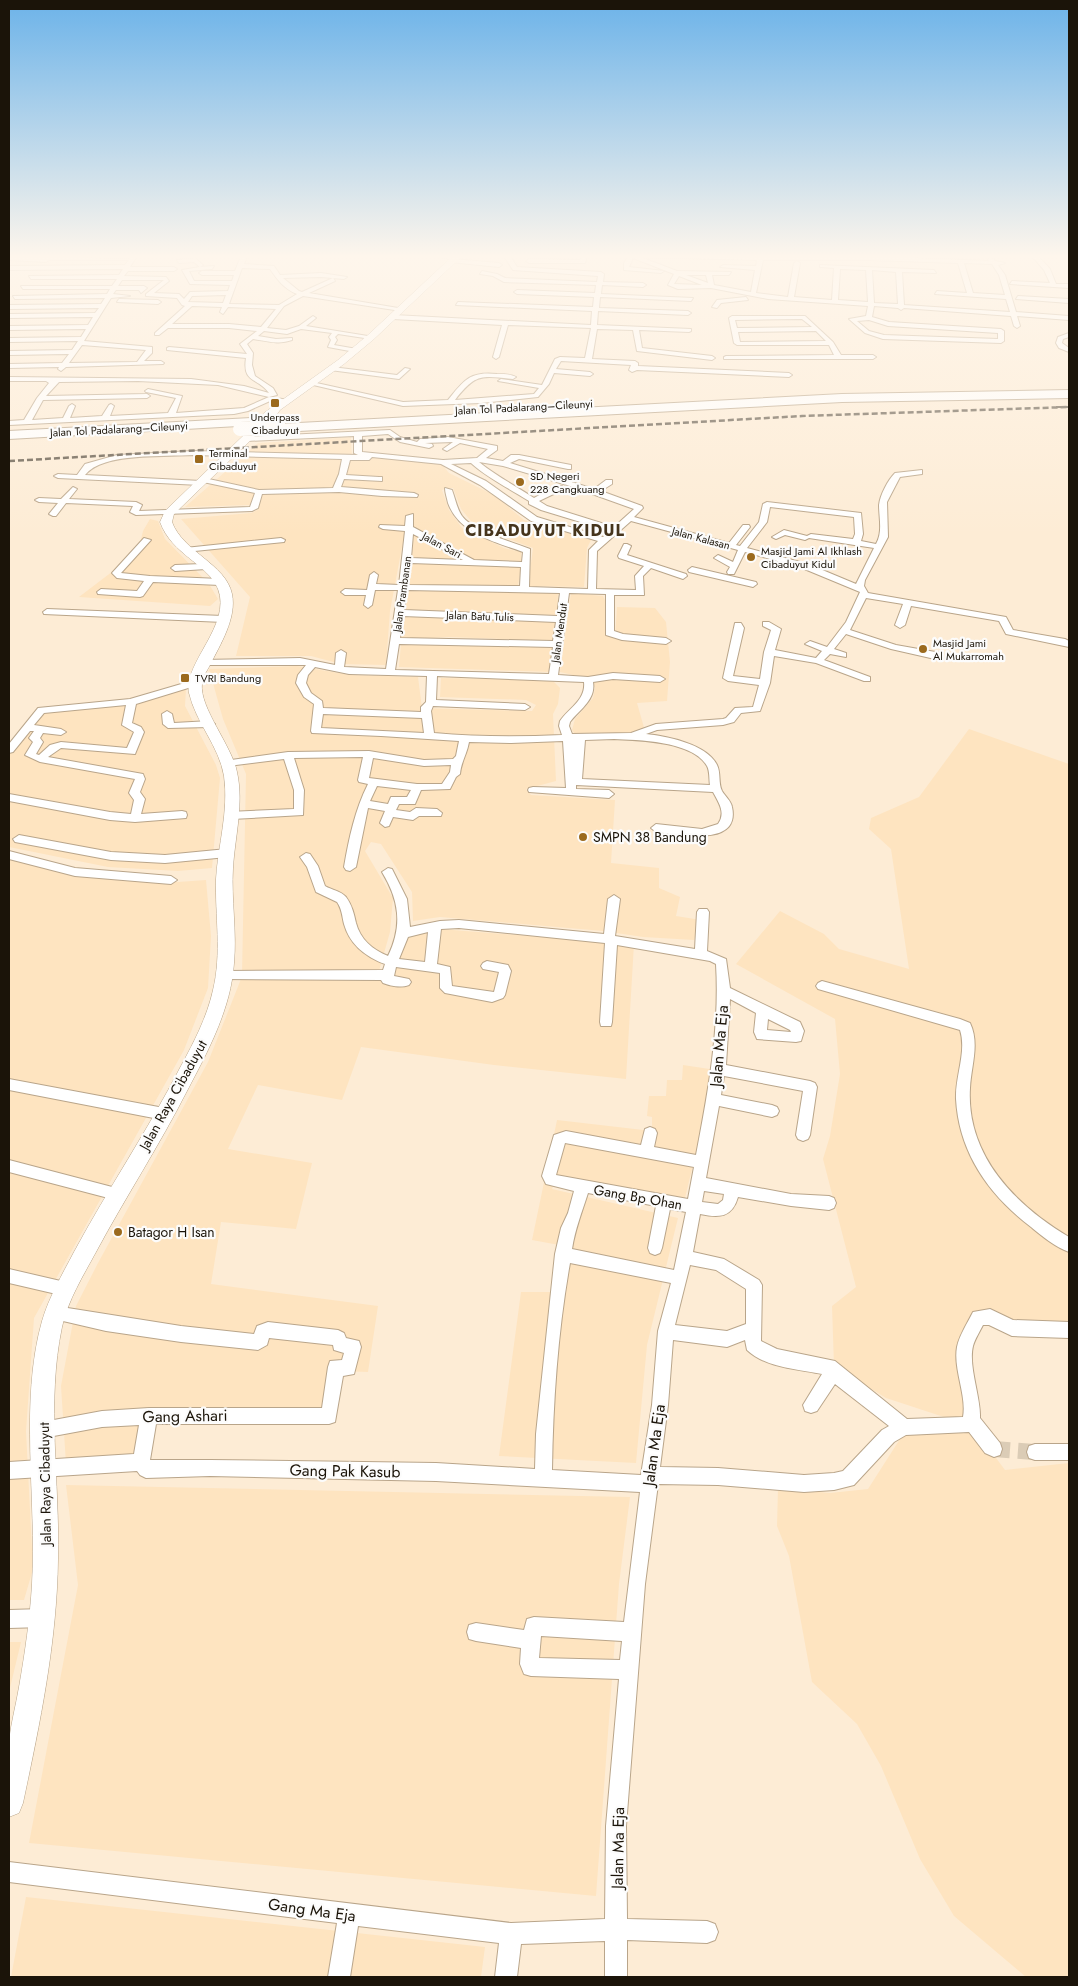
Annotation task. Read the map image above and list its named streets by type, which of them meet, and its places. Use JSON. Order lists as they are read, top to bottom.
{
  "streets": {
    "highway": ["Jalan Tol Padalarang–Cileunyi"],
    "main road": ["Jalan Raya Cibaduyut"],
    "street": [
      "Jalan Kalasan",
      "Jalan Sari",
      "Jalan Prambanan",
      "Jalan Batu Tulis",
      "Jalan Mendut",
      "Jalan Ma Eja",
      "Gang Bp Ohan",
      "Gang Ashari",
      "Gang Pak Kasub",
      "Gang Ma Eja"
    ]
  },
  "crossings": [
    ["Jalan Sari", "Jalan Prambanan"],
    ["Jalan Prambanan", "Jalan Batu Tulis"],
    ["Jalan Batu Tulis", "Jalan Mendut"],
    ["Jalan Ma Eja", "Gang Bp Ohan"],
    ["Jalan Ma Eja", "Gang Pak Kasub"],
    ["Jalan Ma Eja", "Gang Ma Eja"],
    ["Jalan Raya Cibaduyut", "Gang Ashari"],
    ["Jalan Raya Cibaduyut", "Gang Pak Kasub"]
  ],
  "districts": ["CIBADUYUT KIDUL"],
  "places": {
    "transit": ["Underpass Cibaduyut", "Terminal Cibaduyut", "TVRI Bandung"],
    "other": [
      "SD Negeri 228 Cangkuang",
      "Masjid Jami Al Ikhlash Cibaduyut Kidul",
      "Masjid Jami Al Mukarromah",
      "SMPN 38 Bandung",
      "Batagor H Isan"
    ]
  }
}
